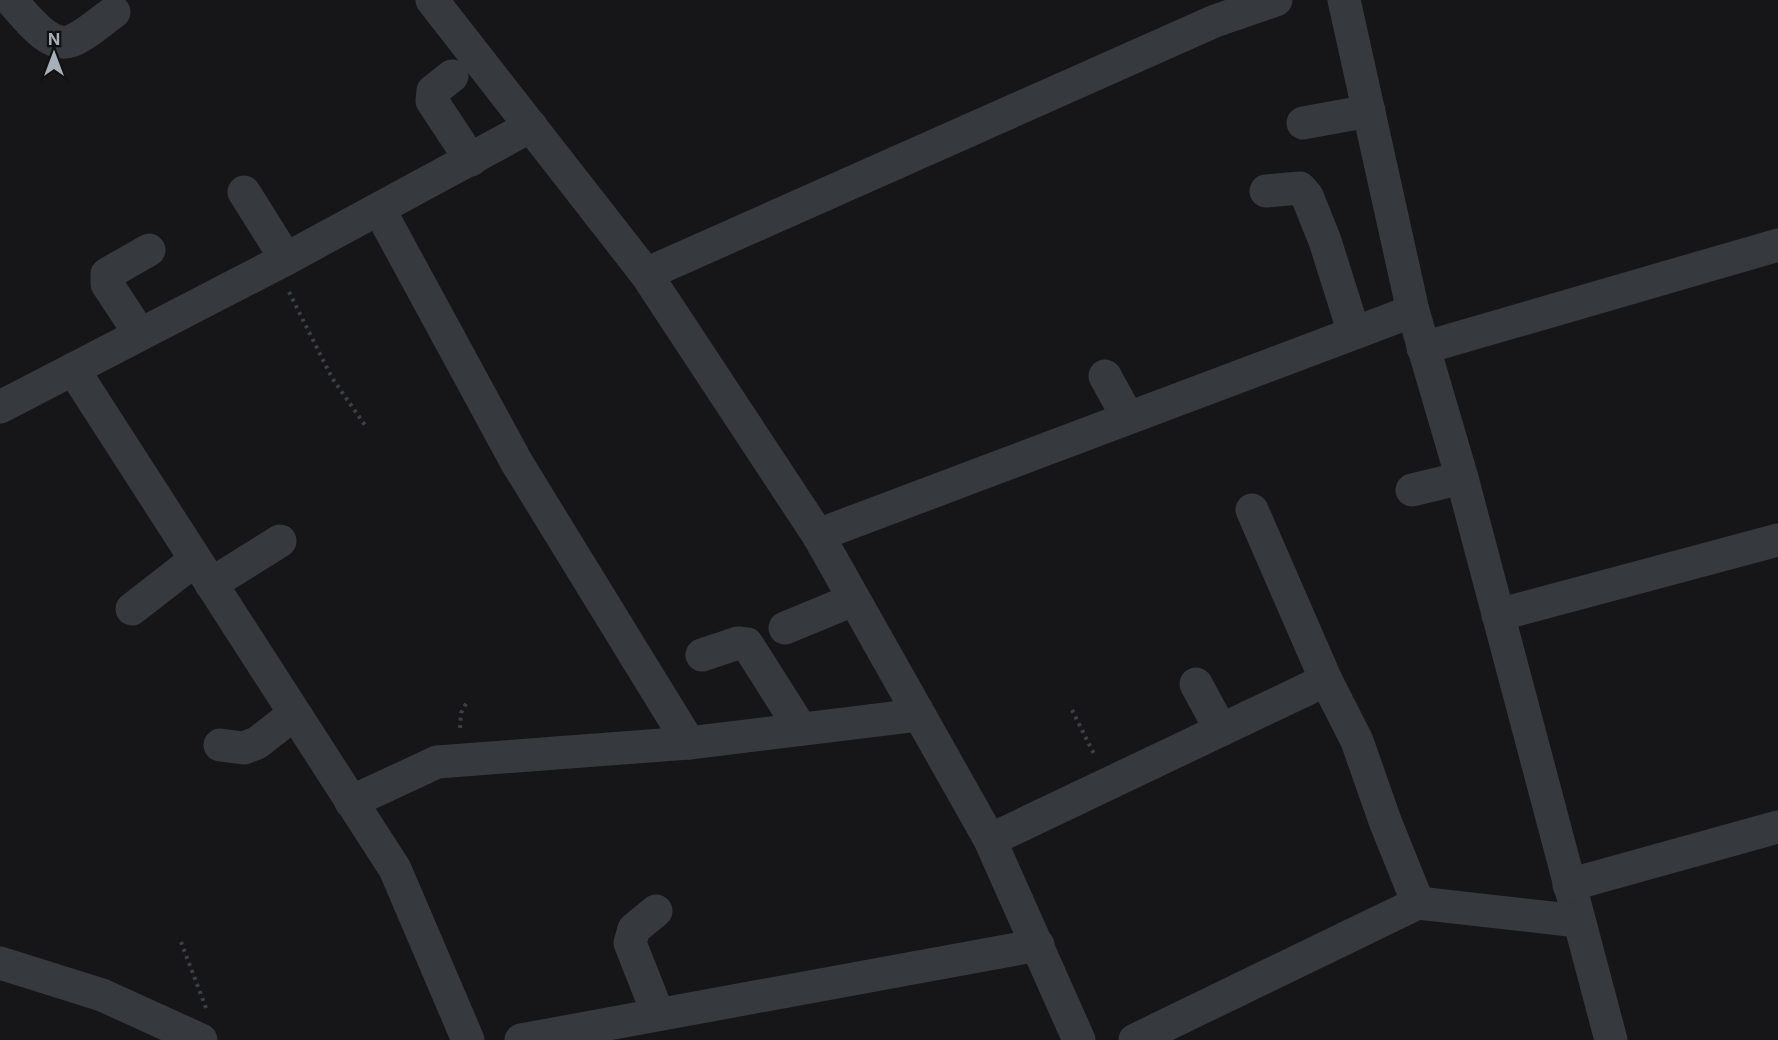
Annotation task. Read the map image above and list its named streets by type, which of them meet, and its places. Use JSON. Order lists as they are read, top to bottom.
{
  "north": "top"
}
